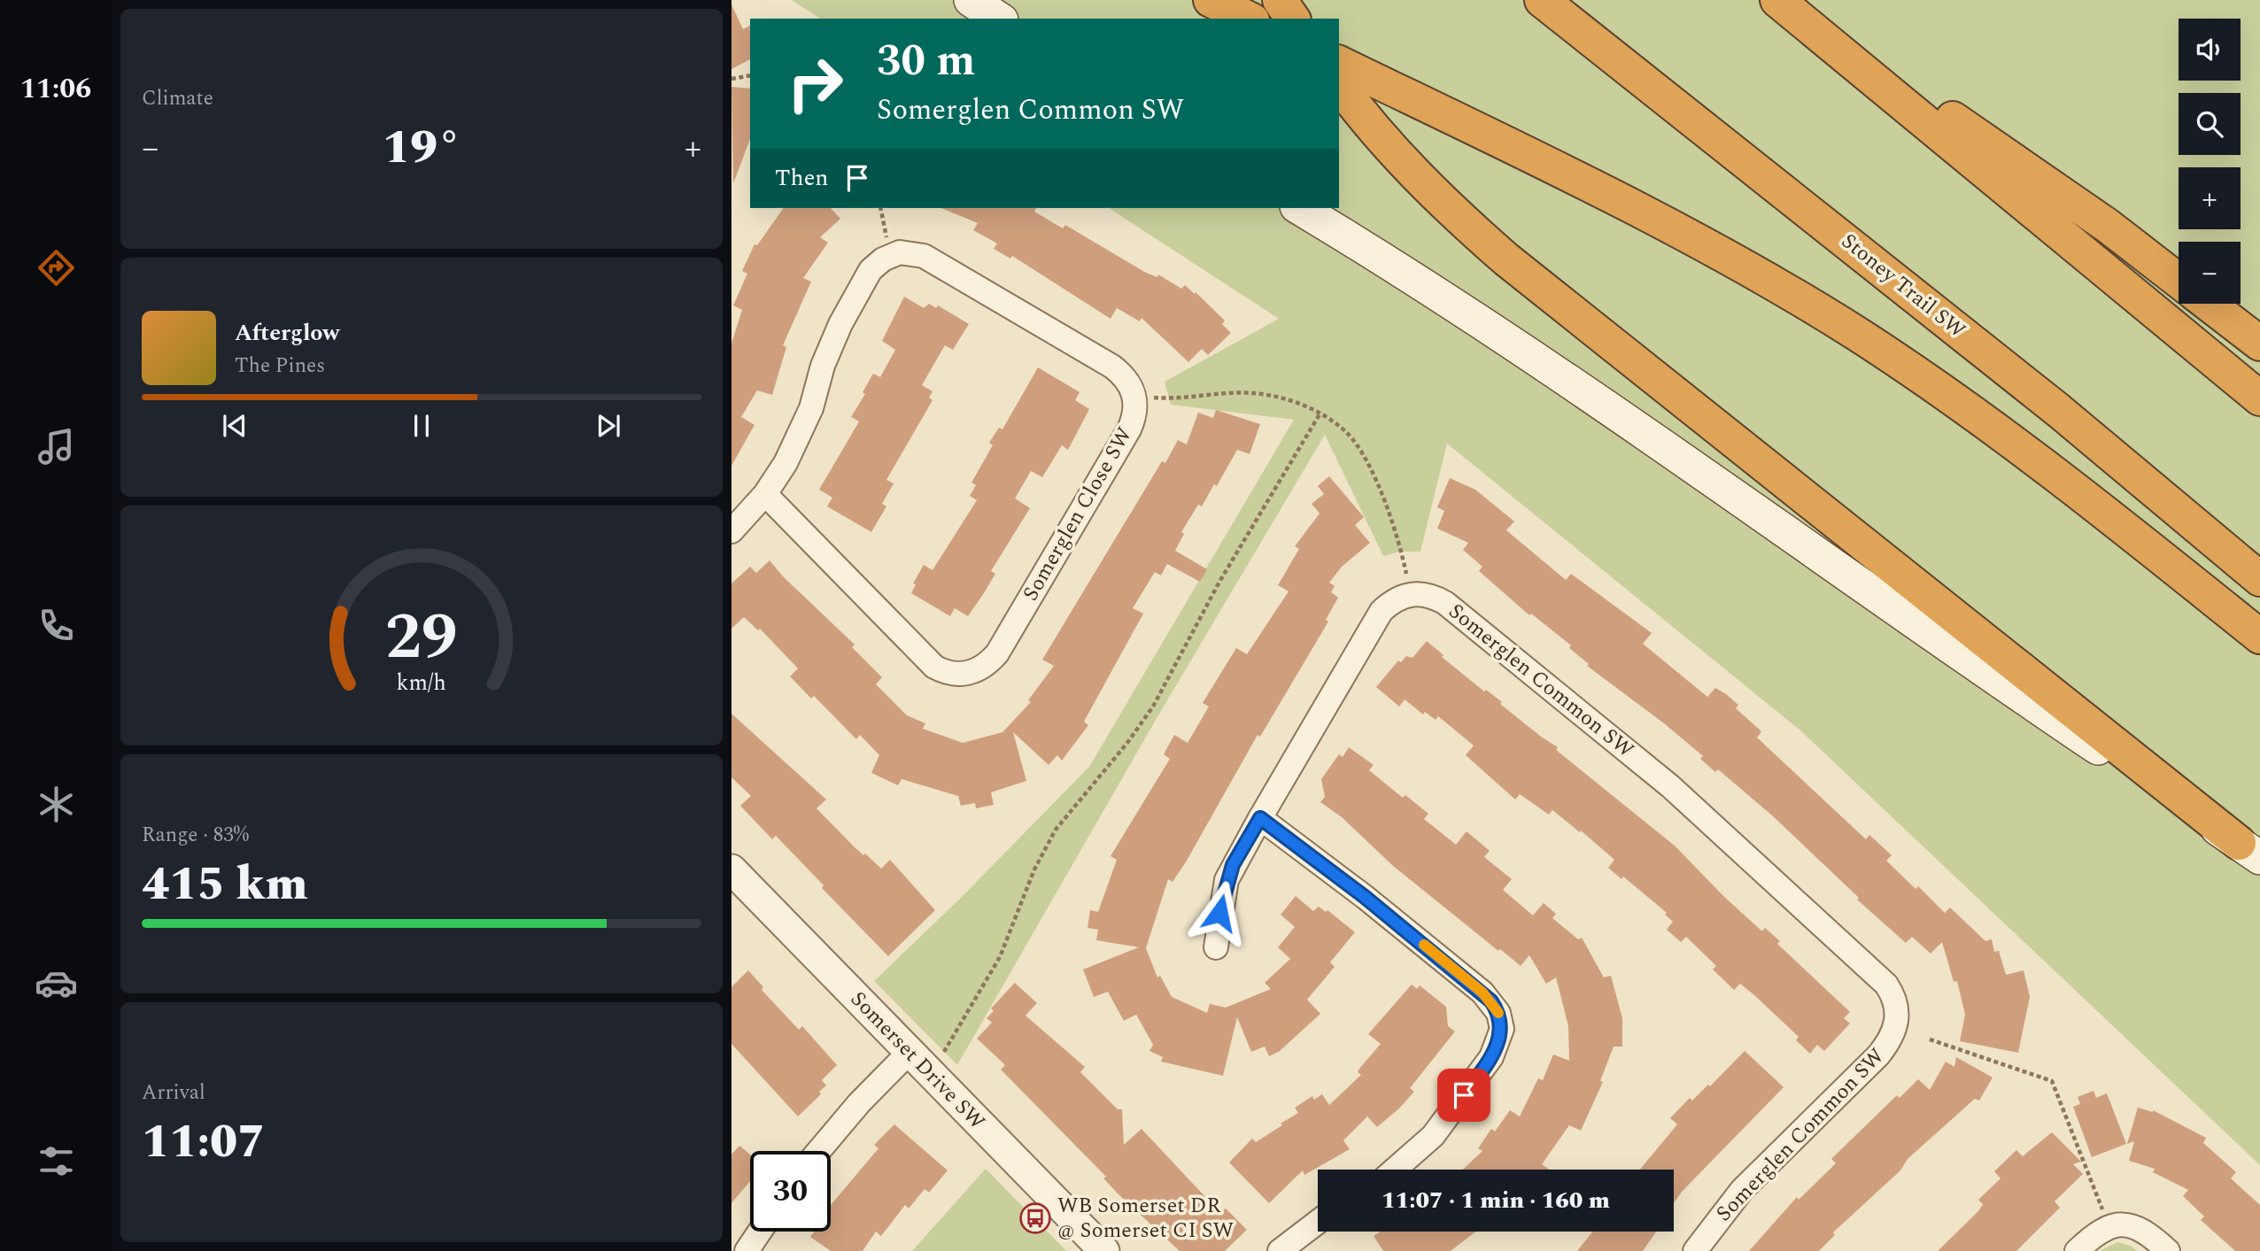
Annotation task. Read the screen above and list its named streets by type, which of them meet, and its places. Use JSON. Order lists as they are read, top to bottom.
{
  "streets": {
    "highway": ["Stoney Trail SW"],
    "street": ["Somerglen Close SW", "Somerglen Common SW", "Somerset Drive SW"]
  },
  "places": {
    "bus stop": ["WB Somerset DR @ Somerset CI SW"]
  },
  "page": {
    "tabs": "11:06",
    "tile": [
      "Climate",
      ["Range · 83%", "415 km"],
      ["Arrival", "11:07"]
    ],
    "map_buttons": ["+", "−"],
    "turn": ["30 m", "Somerglen Common SW"],
    "heat": ["−", "19°", "+"],
    "then": "Then",
    "song": ["Afterglow", "The Pines"],
    "limit": "30",
    "trip": "11:07 · 1 min · 160 m",
    "gauge": ["29", "km/h"]
  }
}
